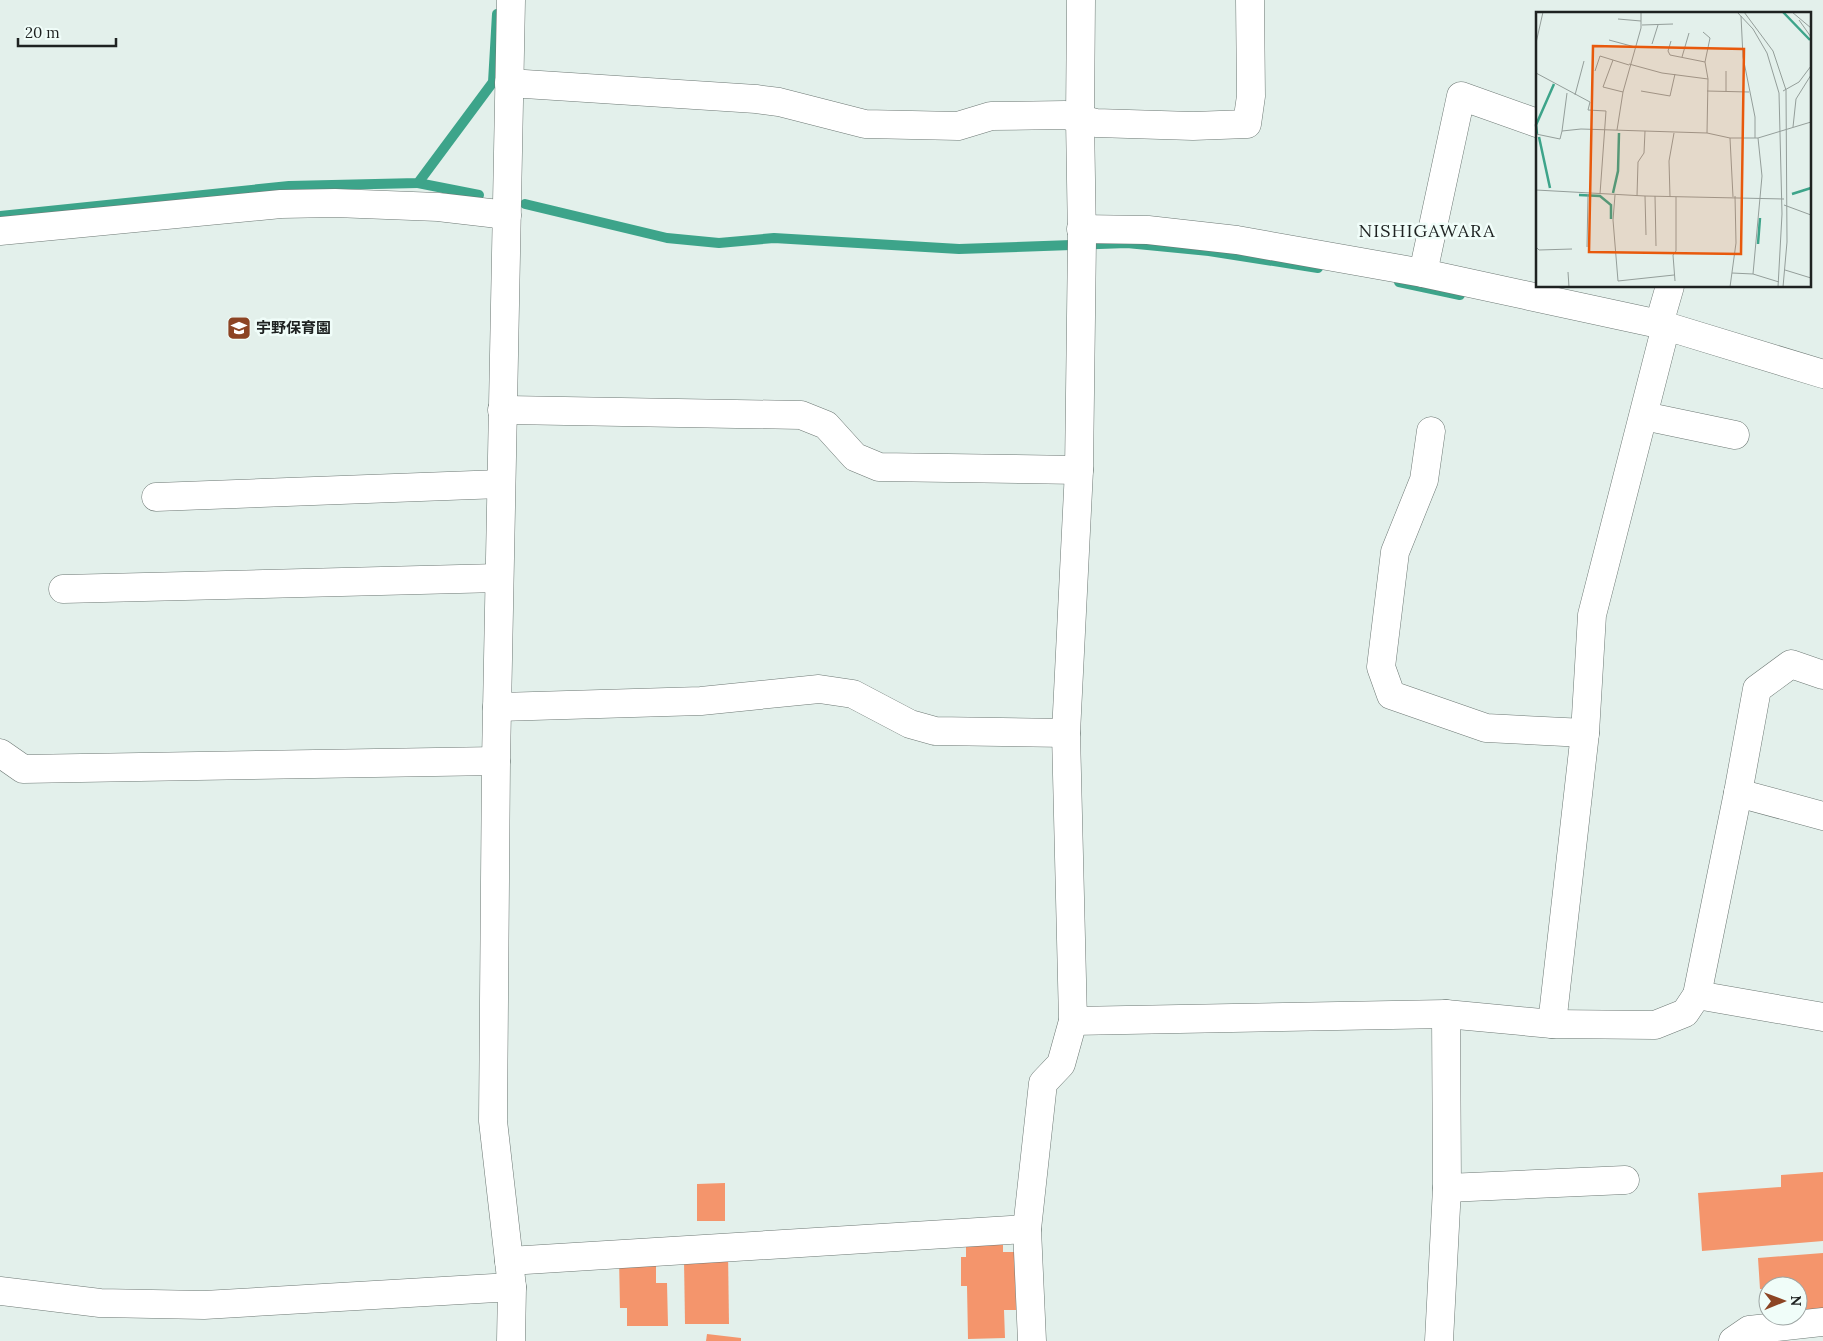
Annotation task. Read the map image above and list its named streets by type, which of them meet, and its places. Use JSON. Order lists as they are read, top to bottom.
{
  "districts": ["NISHIGAWARA"],
  "places": {
    "school or university": ["宇野保育園"]
  },
  "scale_bar": "20 m",
  "north": "right"
}
